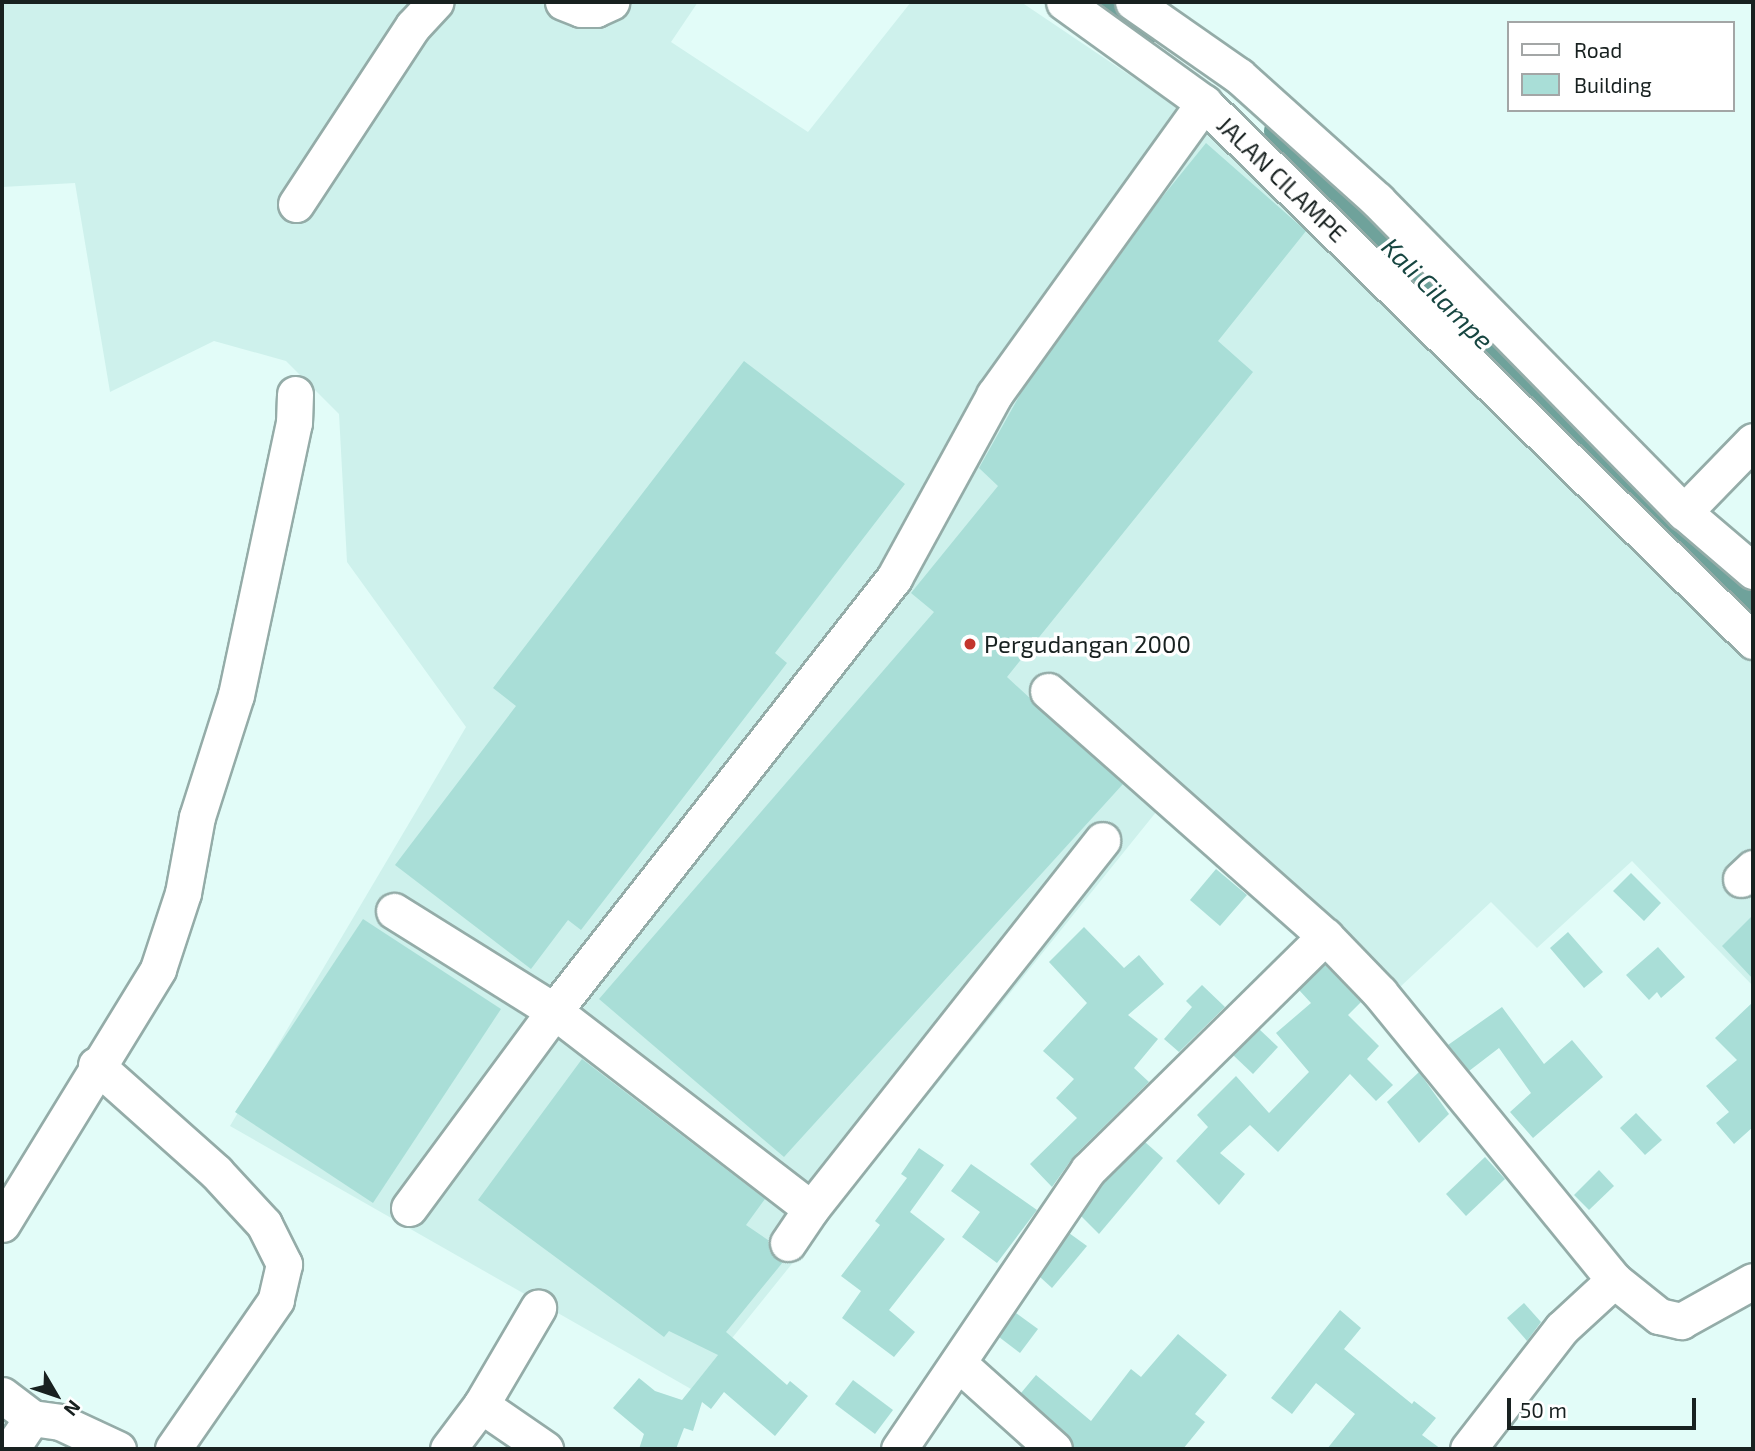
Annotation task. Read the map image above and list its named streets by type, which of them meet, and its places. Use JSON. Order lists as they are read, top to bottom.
{
  "streets": {
    "street": ["JALAN CILAMPE"]
  },
  "water": ["Kali Cilampe"],
  "places": ["Pergudangan 2000"],
  "legend": ["Road", "Building"],
  "scale_bar": "50 m",
  "north": "bottom right"
}
